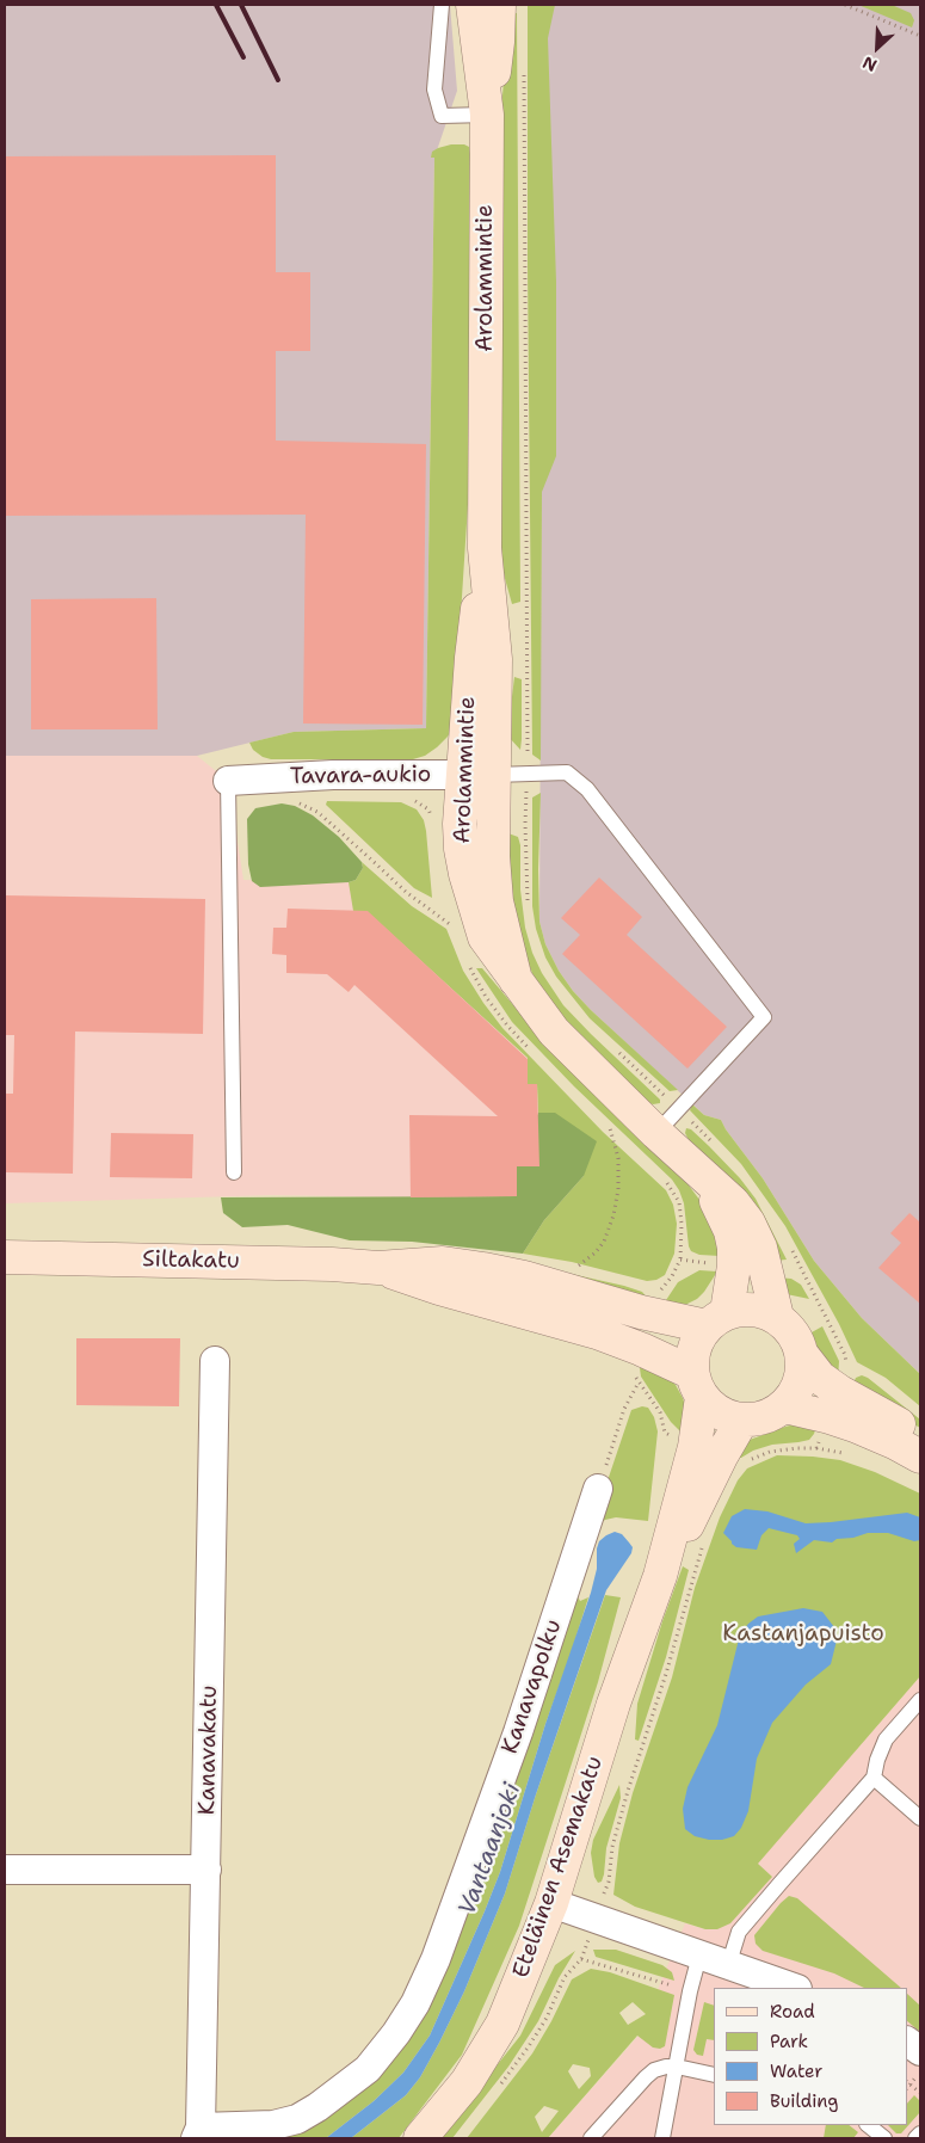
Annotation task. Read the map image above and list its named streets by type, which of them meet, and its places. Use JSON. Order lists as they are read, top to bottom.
{
  "streets": {
    "street": [
      "Arolammintie",
      "Tavara-aukio",
      "Siltakatu",
      "Kanavapolku",
      "Kanavakatu",
      "Eteläinen Asemakatu"
    ]
  },
  "crossings": [
    ["Arolammintie", "Tavara-aukio"],
    ["Arolammintie", "Siltakatu"],
    ["Arolammintie", "Eteläinen Asemakatu"],
    ["Siltakatu", "Eteläinen Asemakatu"],
    ["Kanavapolku", "Kanavakatu"]
  ],
  "water": ["Vantaanjoki"],
  "parks": ["Kastanjapuisto"],
  "legend": [
    "Road",
    "Park",
    "Water",
    "Building"
  ],
  "north": "bottom left"
}
